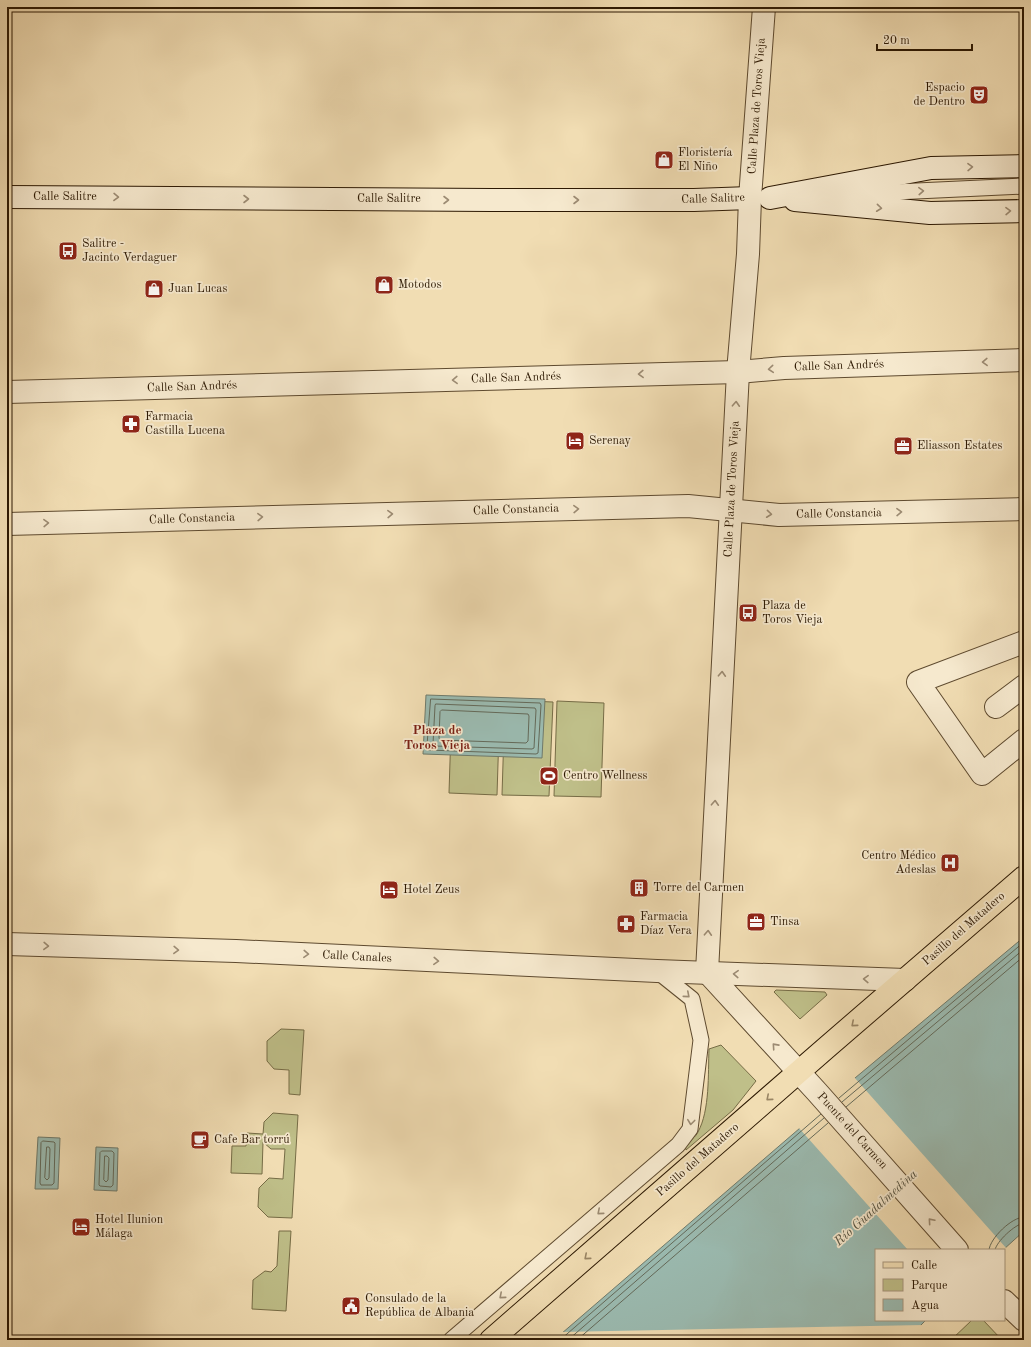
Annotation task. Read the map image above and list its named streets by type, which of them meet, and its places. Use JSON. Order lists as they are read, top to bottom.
{
  "streets": {
    "main road": ["Pasillo del Matadero"],
    "street": [
      "Calle Plaza de Toros Vieja",
      "Calle Salitre",
      "Calle San Andrés",
      "Calle Constancia",
      "Calle Canales",
      "Puente del Carmen"
    ]
  },
  "crossings": [
    ["Calle Plaza de Toros Vieja", "Calle Salitre"],
    ["Calle Plaza de Toros Vieja", "Calle San Andrés"],
    ["Calle Plaza de Toros Vieja", "Calle Constancia"],
    ["Calle Plaza de Toros Vieja", "Calle Canales"],
    ["Calle Plaza de Toros Vieja", "Puente del Carmen"],
    ["Pasillo del Matadero", "Calle Canales"],
    ["Pasillo del Matadero", "Puente del Carmen"],
    ["Calle Canales", "Puente del Carmen"]
  ],
  "one_way": [
    "Calle Plaza de Toros Vieja",
    "Calle Salitre",
    "Calle San Andrés",
    "Calle Constancia",
    "Pasillo del Matadero",
    "Calle Canales",
    "Puente del Carmen"
  ],
  "districts": ["Plaza de Toros Vieja"],
  "water": ["Río Guadalmedina"],
  "places": {
    "theatre": ["Espacio de Dentro"],
    "shop": ["Floristería El Niño", "Motodos", "Juan Lucas"],
    "bus stop": ["Salitre - Jacinto Verdaguer", "Plaza de Toros Vieja"],
    "pharmacy": ["Farmacia Castilla Lucena", "Farmacia Díaz Vera"],
    "hotel": ["Serenay", "Hotel Zeus", "Hotel Ilunion Málaga"],
    "office": ["Eliasson Estates", "Tinsa"],
    "sports": ["Centro Wellness"],
    "hospital": ["Centro Médico Adeslas"],
    "building": ["Torre del Carmen"],
    "cafe": ["Cafe Bar torrú"],
    "public building": ["Consulado de la República de Albania"]
  },
  "legend": ["Calle", "Parque", "Agua"],
  "scale_bar": "20 m"
}
